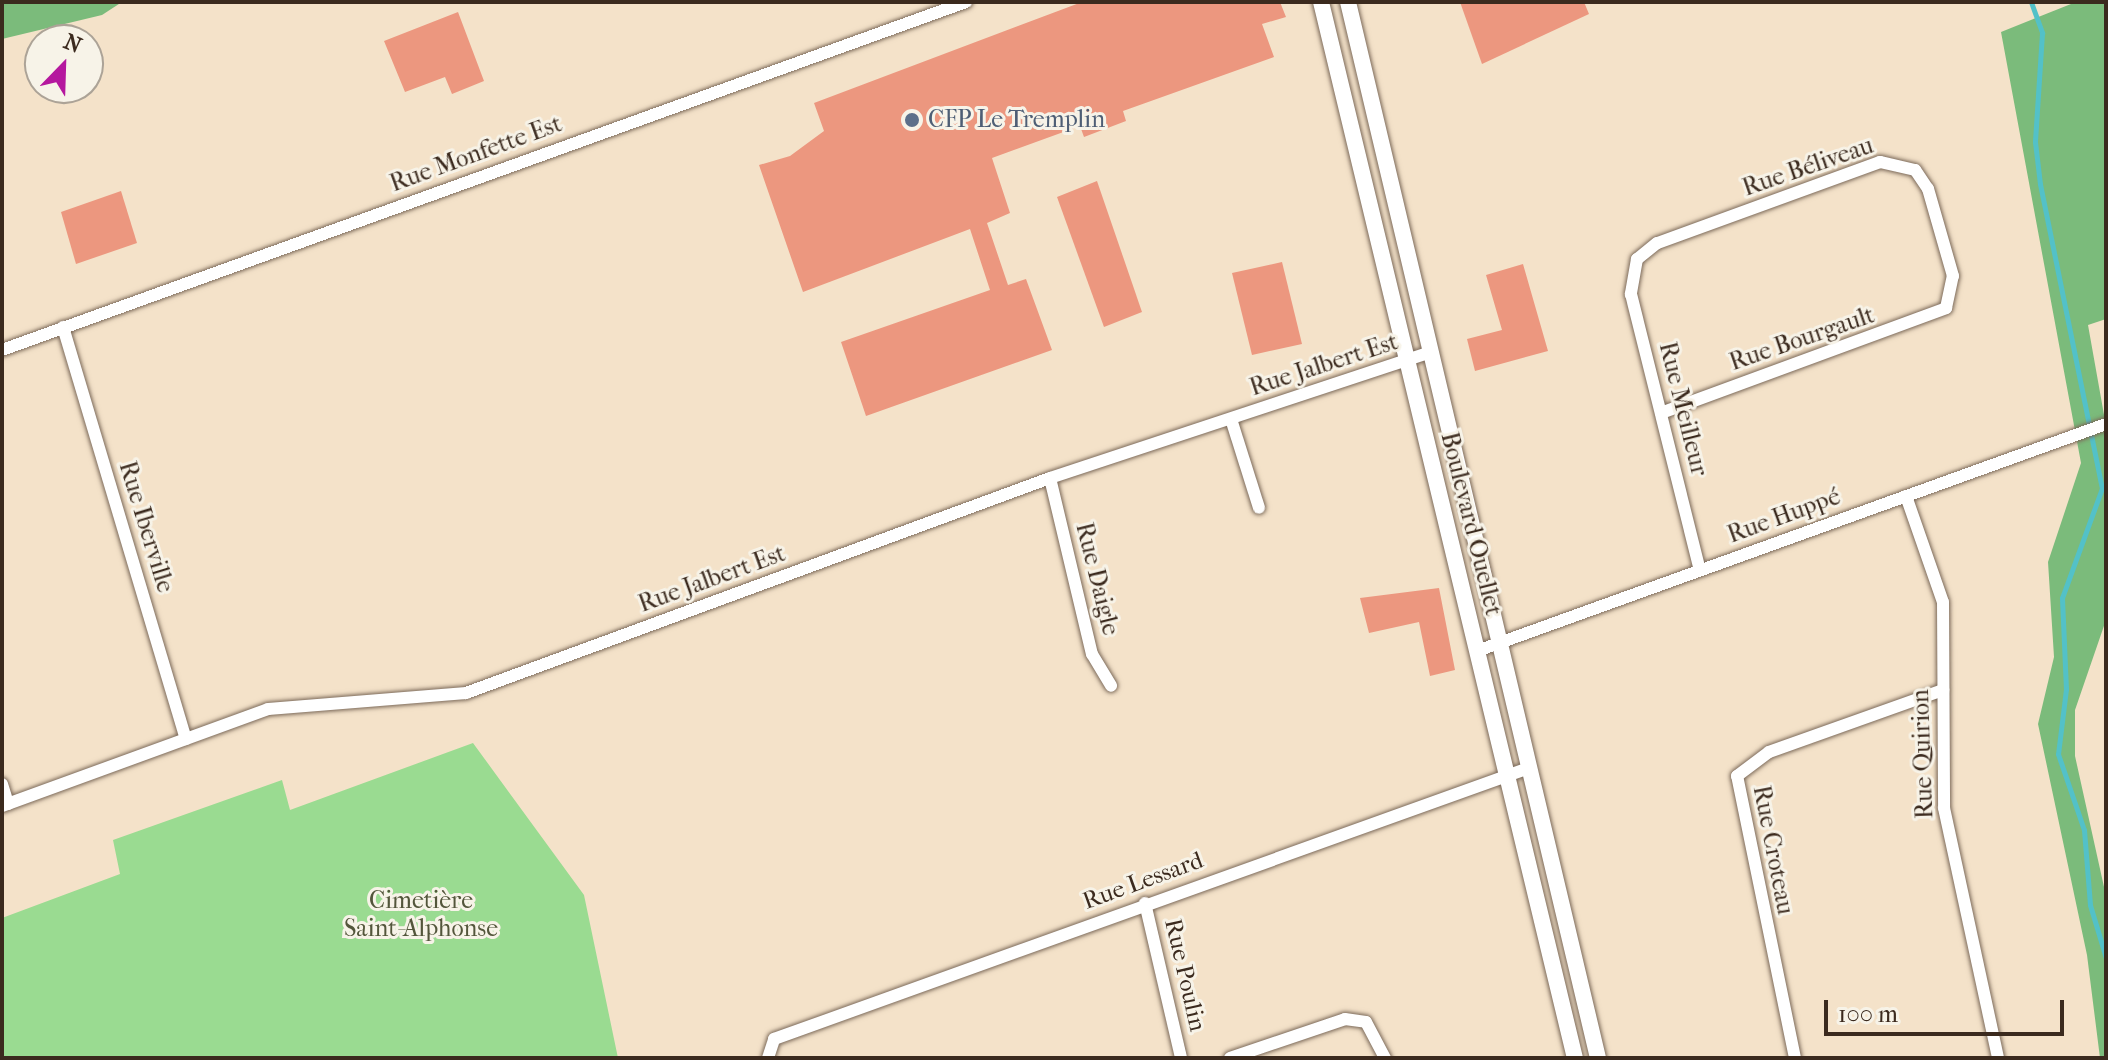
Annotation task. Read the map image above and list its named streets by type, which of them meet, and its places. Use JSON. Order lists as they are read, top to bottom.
{
  "streets": {
    "street": [
      "Rue Monfette Est",
      "Rue Béliveau",
      "Rue Bourgault",
      "Rue Jalbert Est",
      "Rue Meilleur",
      "Rue Huppé",
      "Boulevard Ouellet",
      "Rue Iberville",
      "Rue Daigle",
      "Rue Quirion",
      "Rue Croteau",
      "Rue Lessard",
      "Rue Poulin"
    ]
  },
  "crossings": [
    ["Rue Monfette Est", "Rue Iberville"],
    ["Rue Béliveau", "Rue Bourgault"],
    ["Rue Béliveau", "Rue Meilleur"],
    ["Rue Bourgault", "Rue Meilleur"],
    ["Rue Jalbert Est", "Boulevard Ouellet"],
    ["Rue Jalbert Est", "Rue Iberville"],
    ["Rue Jalbert Est", "Rue Daigle"],
    ["Rue Meilleur", "Rue Huppé"],
    ["Rue Huppé", "Boulevard Ouellet"],
    ["Rue Huppé", "Rue Quirion"],
    ["Boulevard Ouellet", "Rue Lessard"],
    ["Rue Quirion", "Rue Croteau"],
    ["Rue Lessard", "Rue Poulin"]
  ],
  "parks": ["Cimetière Saint-Alphonse"],
  "places": ["CFP Le Tremplin"],
  "scale_bar": "100 m",
  "north": "top right"
}
